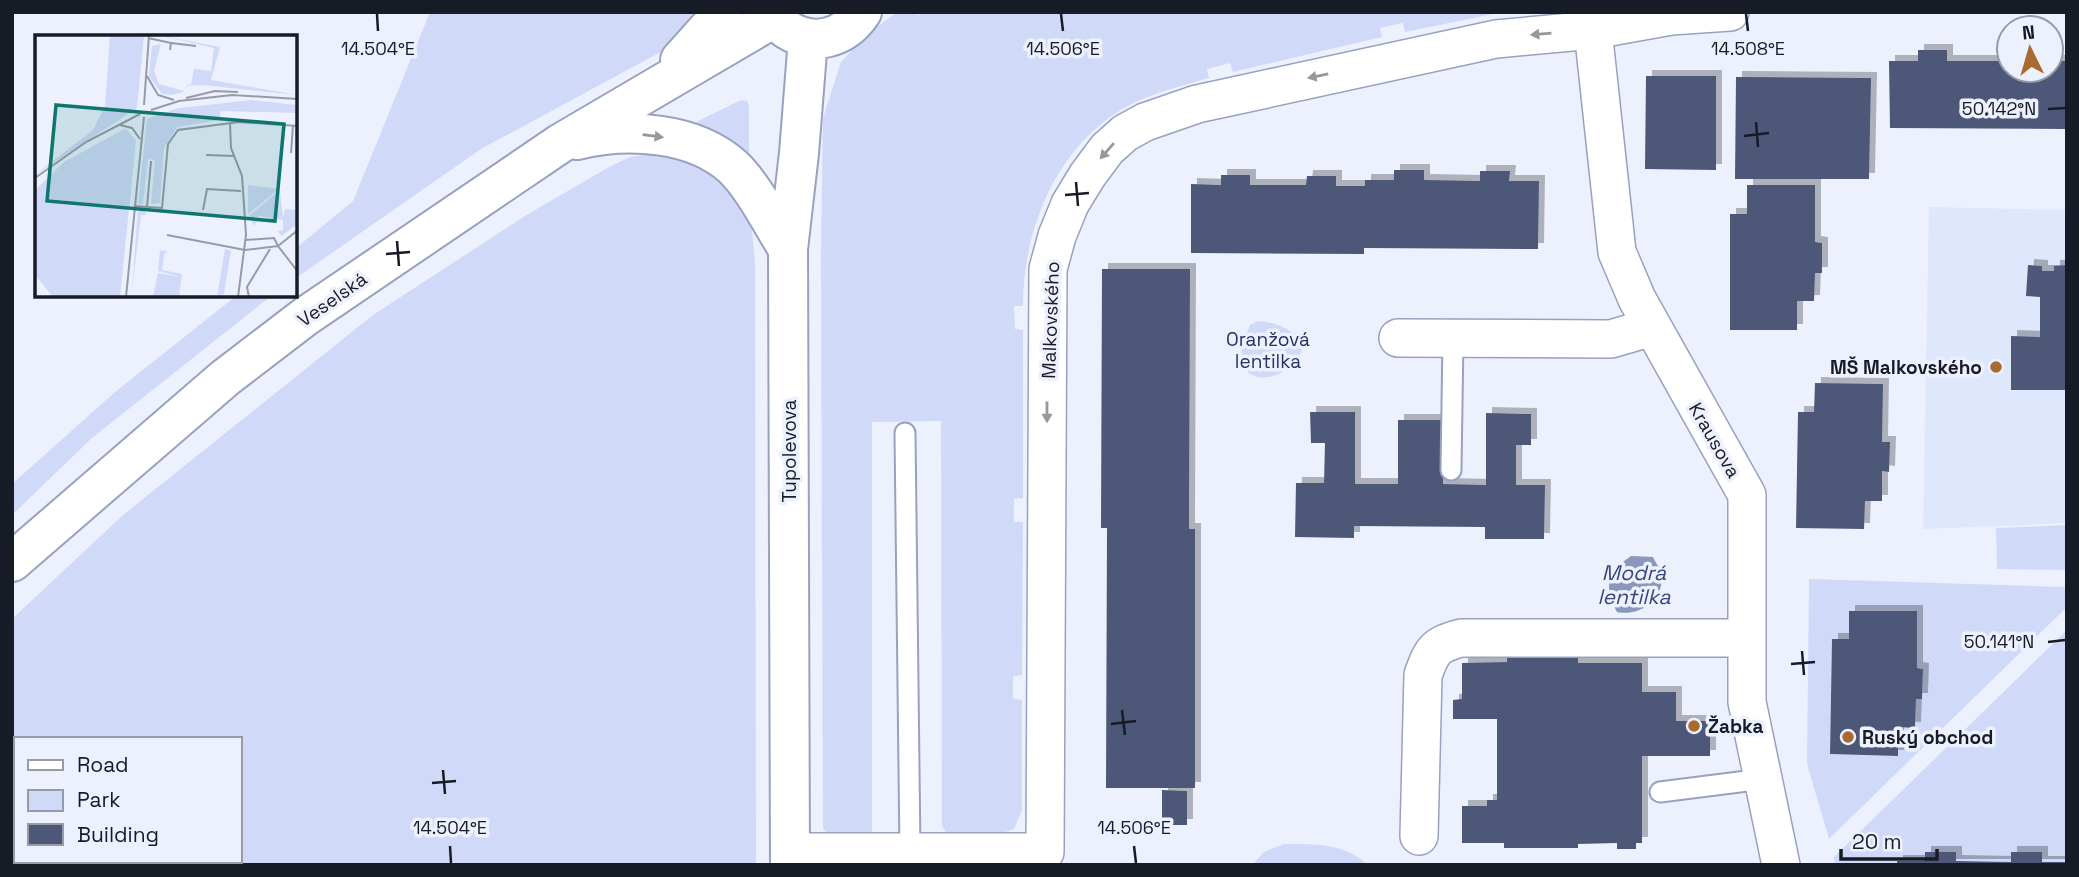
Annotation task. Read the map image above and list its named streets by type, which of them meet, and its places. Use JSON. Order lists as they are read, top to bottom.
{
  "streets": {
    "main road": ["Veselská", "Tupolevova"],
    "street": ["Malkovského", "Krausova"]
  },
  "crossings": [
    ["Malkovského", "Krausova"],
    ["Malkovského", "Tupolevova"]
  ],
  "one_way": ["Malkovského"],
  "water": ["Modrá lentilka"],
  "parks": ["Oranžová lentilka"],
  "places": ["MŠ Malkovského", "Žabka", "Ruský obchod"],
  "legend": ["Road", "Park", "Building"],
  "scale_bar": "20 m",
  "north": "top",
  "coordinates": [
    "14.504°E",
    "14.506°E",
    "14.508°E",
    "50.142°N",
    "50.141°N"
  ]
}
